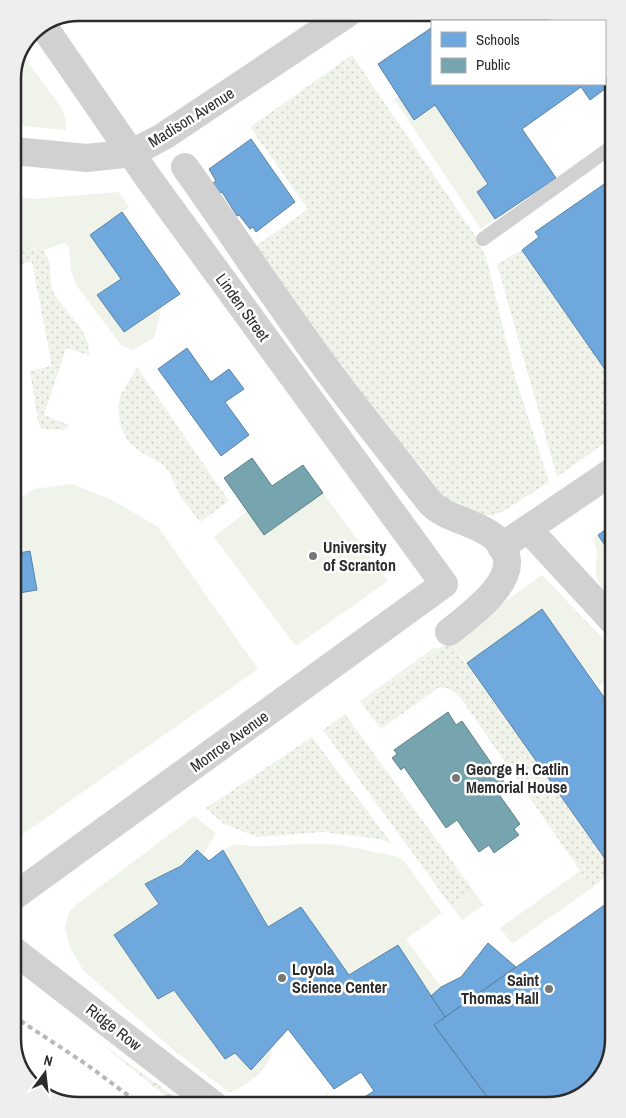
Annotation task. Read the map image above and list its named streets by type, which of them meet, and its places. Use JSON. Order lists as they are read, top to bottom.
{
  "streets": {
    "street": [
      "Madison Avenue",
      "Linden Street",
      "Monroe Avenue",
      "Ridge Row"
    ]
  },
  "crossings": [
    ["Madison Avenue", "Linden Street"],
    ["Linden Street", "Monroe Avenue"]
  ],
  "places": [
    "University of Scranton",
    "George H. Catlin Memorial House",
    "Loyola Science Center",
    "Saint Thomas Hall"
  ],
  "legend": ["Schools", "Public"],
  "north": "top"
}
